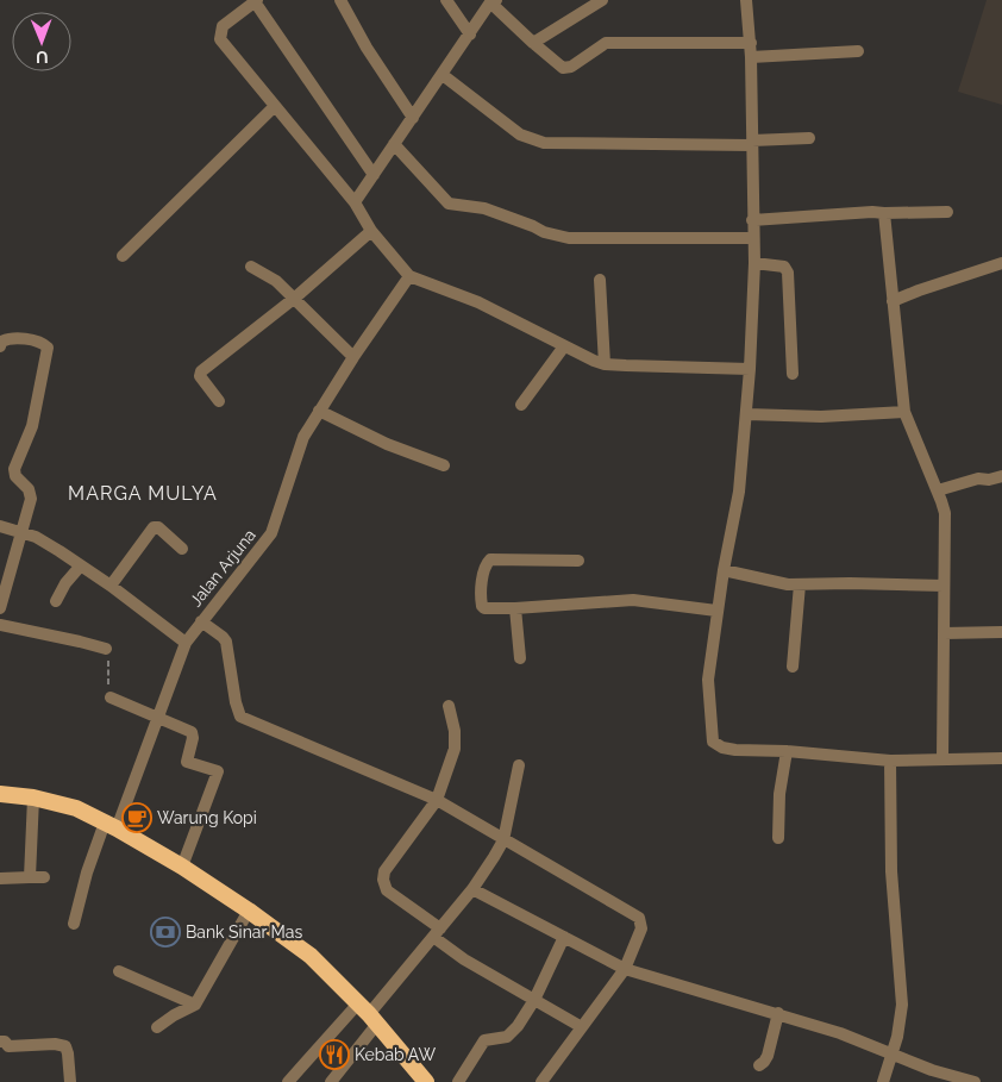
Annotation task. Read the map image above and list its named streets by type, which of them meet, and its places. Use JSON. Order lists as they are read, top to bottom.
{
  "streets": {
    "street": ["Jalan Arjuna"]
  },
  "districts": ["MARGA MULYA"],
  "places": {
    "cafe": ["Warung Kopi"],
    "bank": ["Bank Sinar Mas"],
    "restaurant": ["Kebab AW"]
  },
  "north": "bottom"
}
